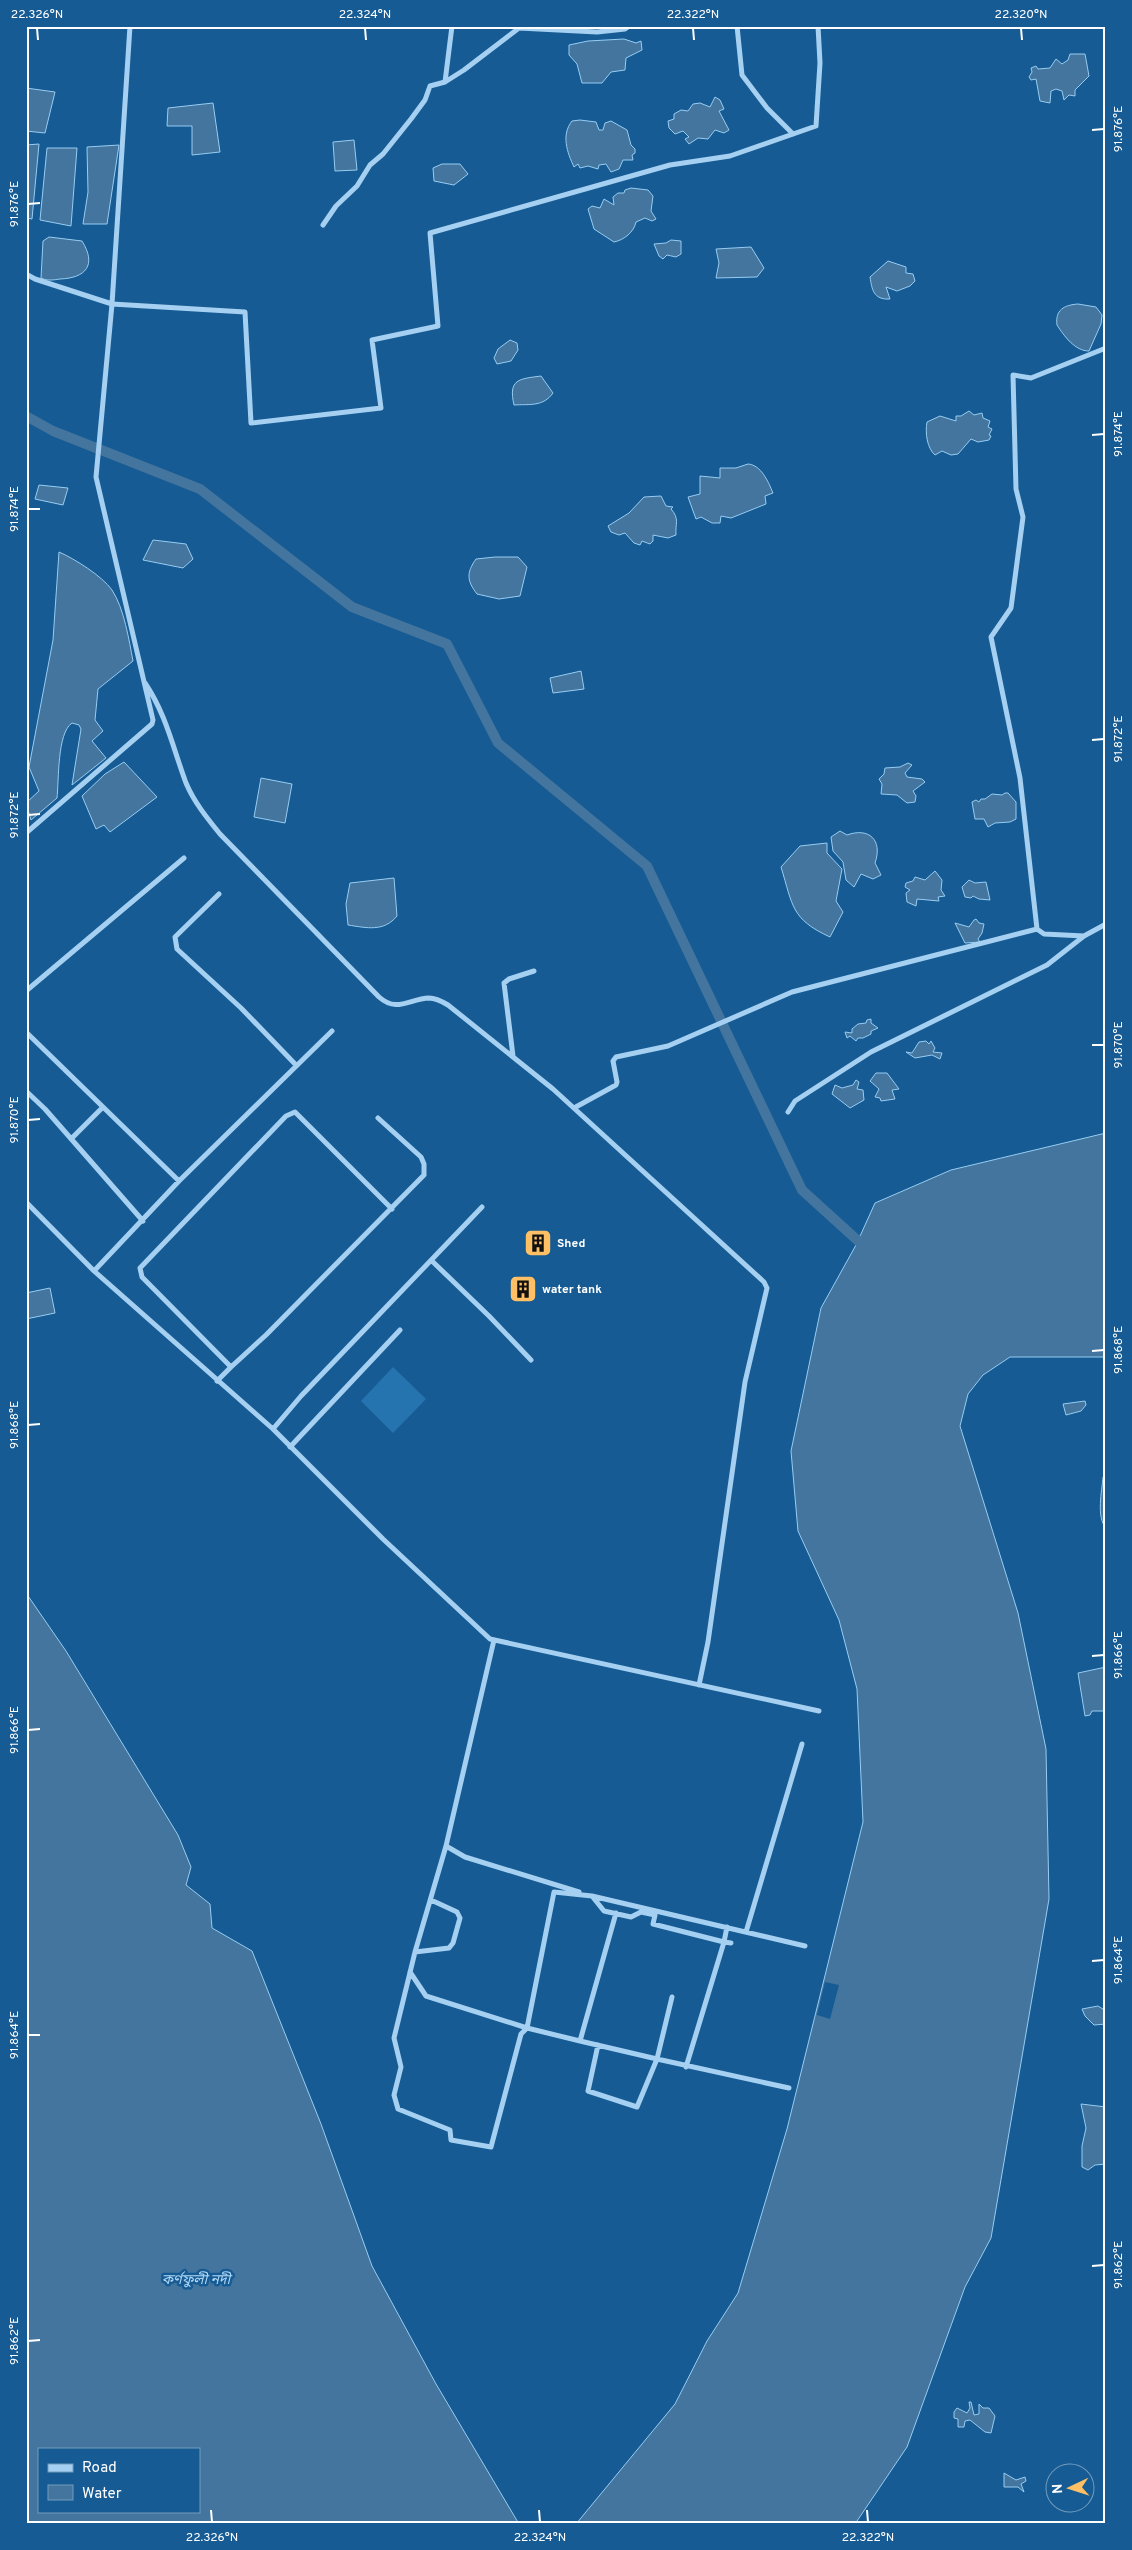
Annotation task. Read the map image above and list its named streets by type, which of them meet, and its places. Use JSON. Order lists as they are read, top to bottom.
{
  "water": ["কর্ণফুলী নদী"],
  "places": {
    "building": ["Shed", "water tank"]
  },
  "legend": ["Road", "Water"],
  "north": "left",
  "coordinates": [
    "22.326°N",
    "22.324°N",
    "22.322°N",
    "22.320°N",
    "91.876°E",
    "91.874°E",
    "91.872°E",
    "91.870°E",
    "91.868°E",
    "91.866°E",
    "91.864°E",
    "91.862°E"
  ]
}
